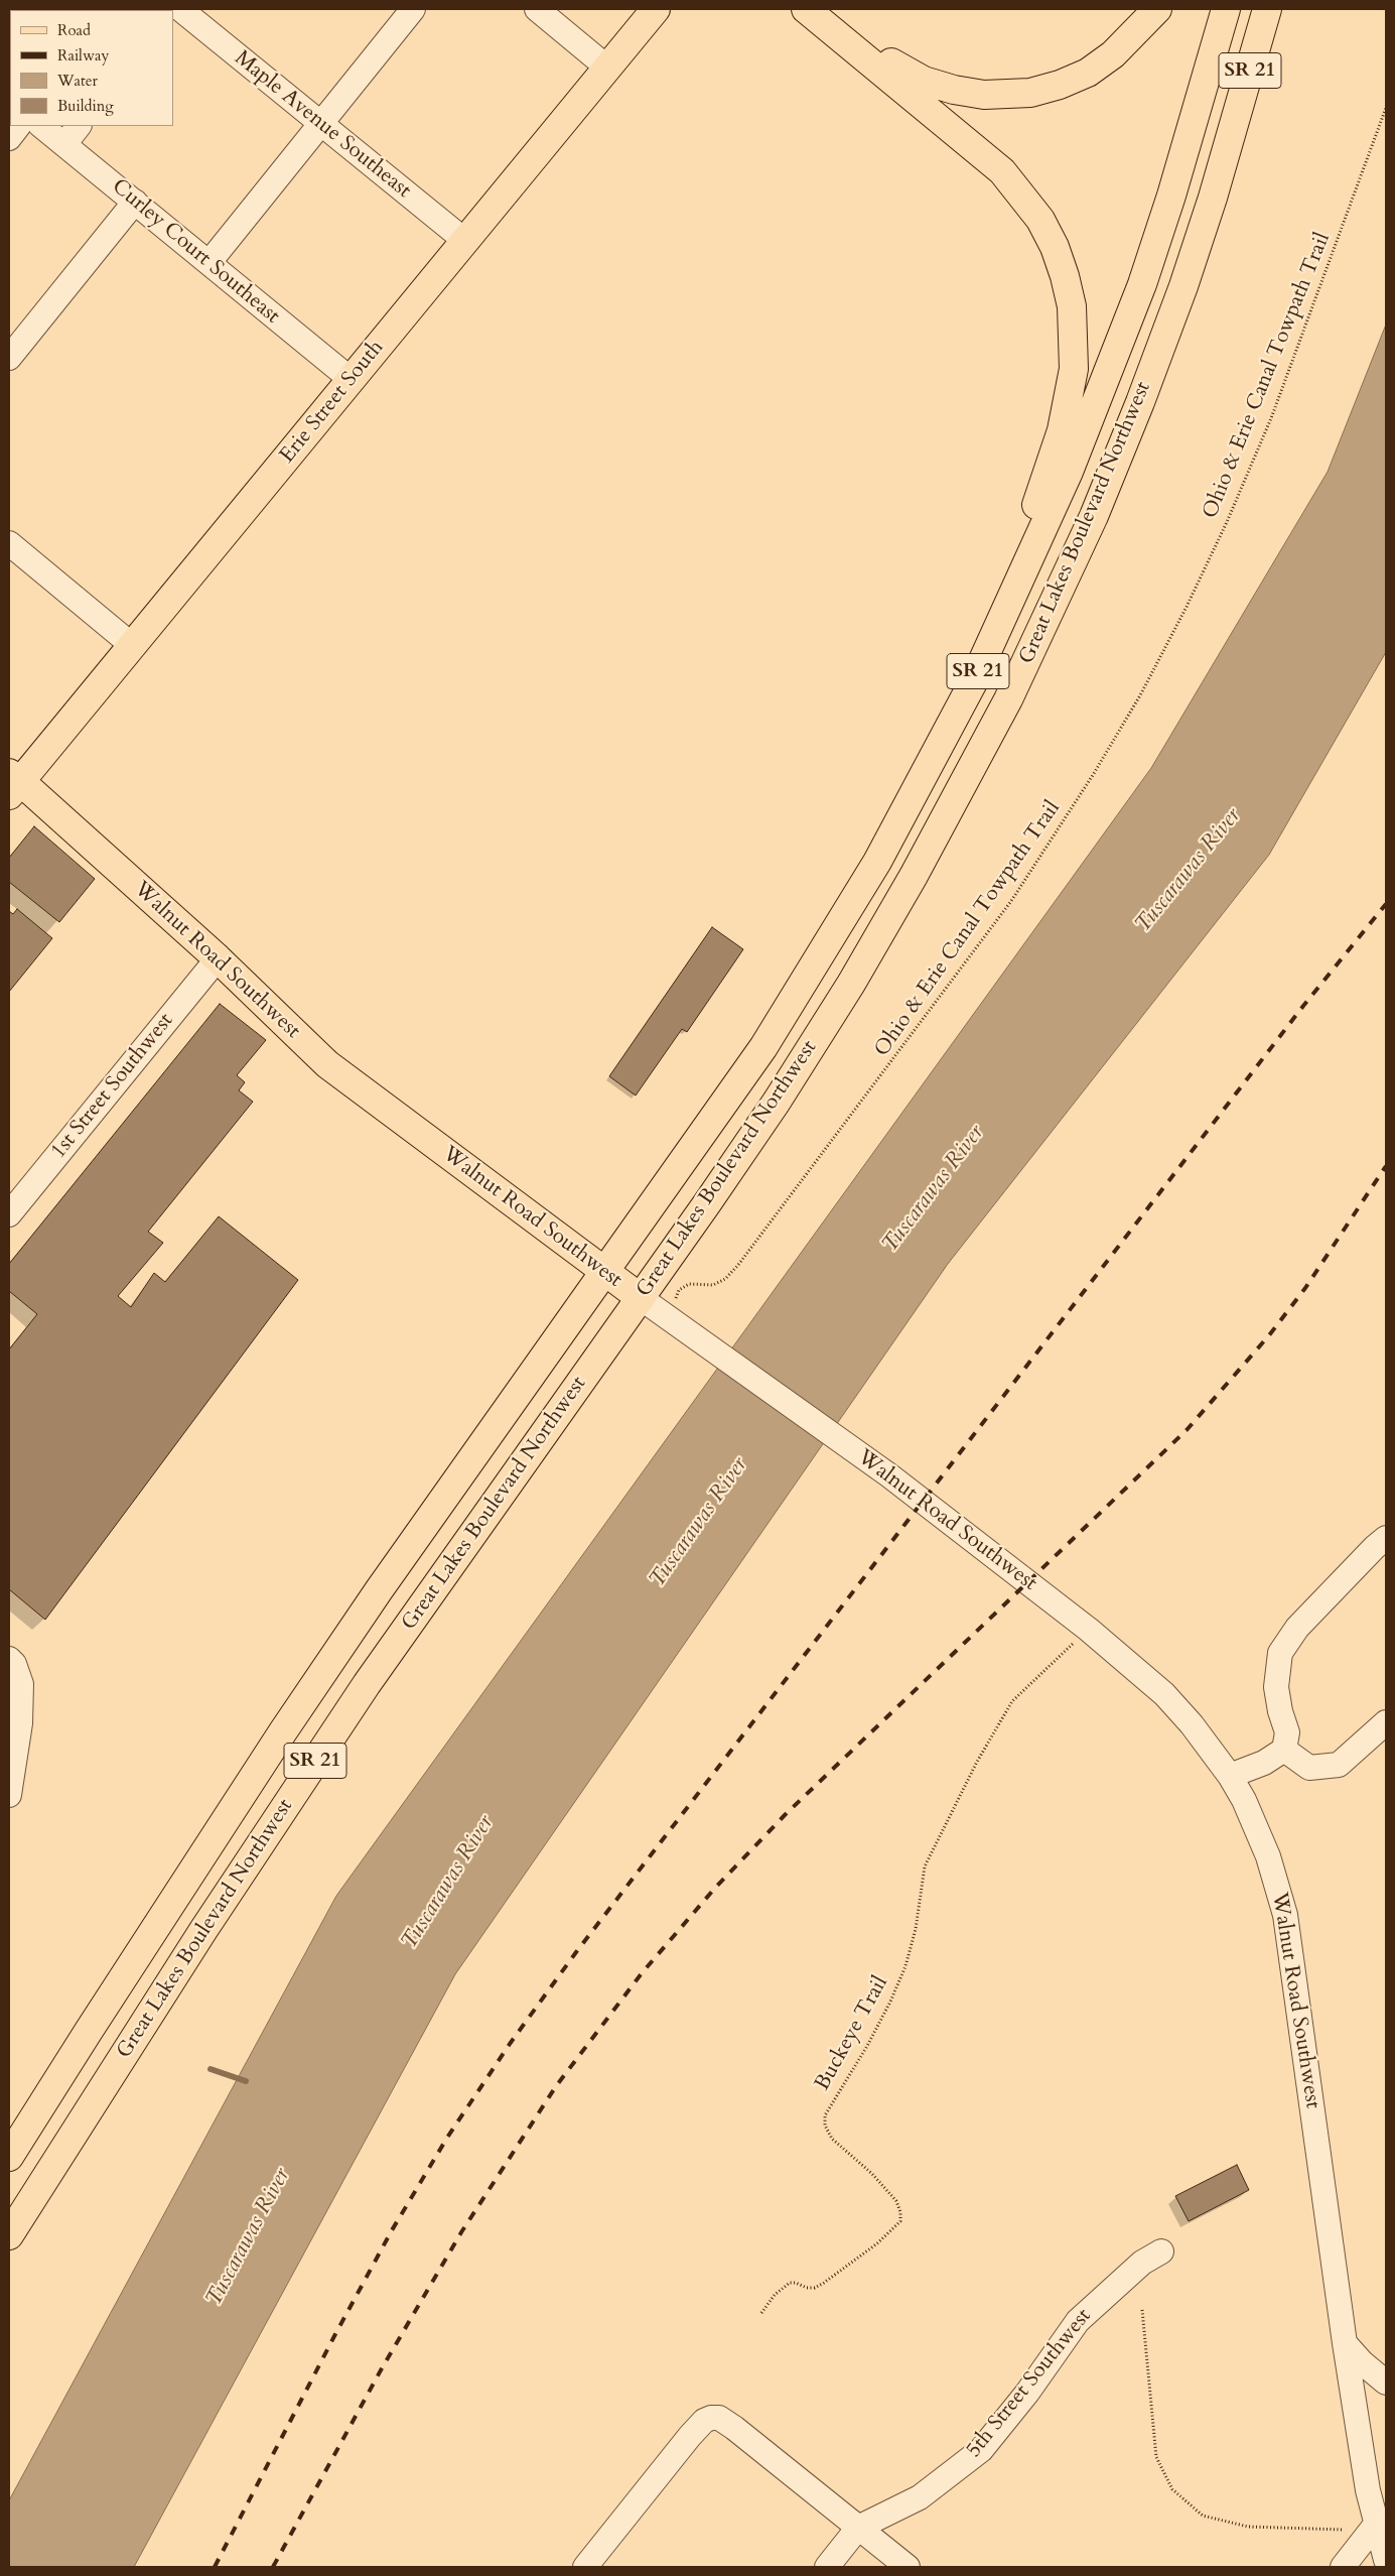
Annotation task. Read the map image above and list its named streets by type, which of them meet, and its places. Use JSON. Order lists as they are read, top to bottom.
{
  "streets": {
    "main road": [
      "SR 21",
      "Erie Street South",
      "Great Lakes Boulevard Northwest",
      "Walnut Road Southwest"
    ],
    "street": [
      "Maple Avenue Southeast",
      "Curley Court Southeast",
      "1st Street Southwest",
      "5th Street Southwest"
    ],
    "path": ["Ohio & Erie Canal Towpath Trail", "Buckeye Trail"]
  },
  "crossings": [
    ["Maple Avenue Southeast", "Erie Street South"],
    ["Curley Court Southeast", "Erie Street South"],
    ["Erie Street South", "Walnut Road Southwest"],
    ["Great Lakes Boulevard Northwest", "Walnut Road Southwest"],
    ["Walnut Road Southwest", "1st Street Southwest"]
  ],
  "water": ["Tuscarawas River"],
  "legend": [
    "Road",
    "Railway",
    "Water",
    "Building"
  ]
}
